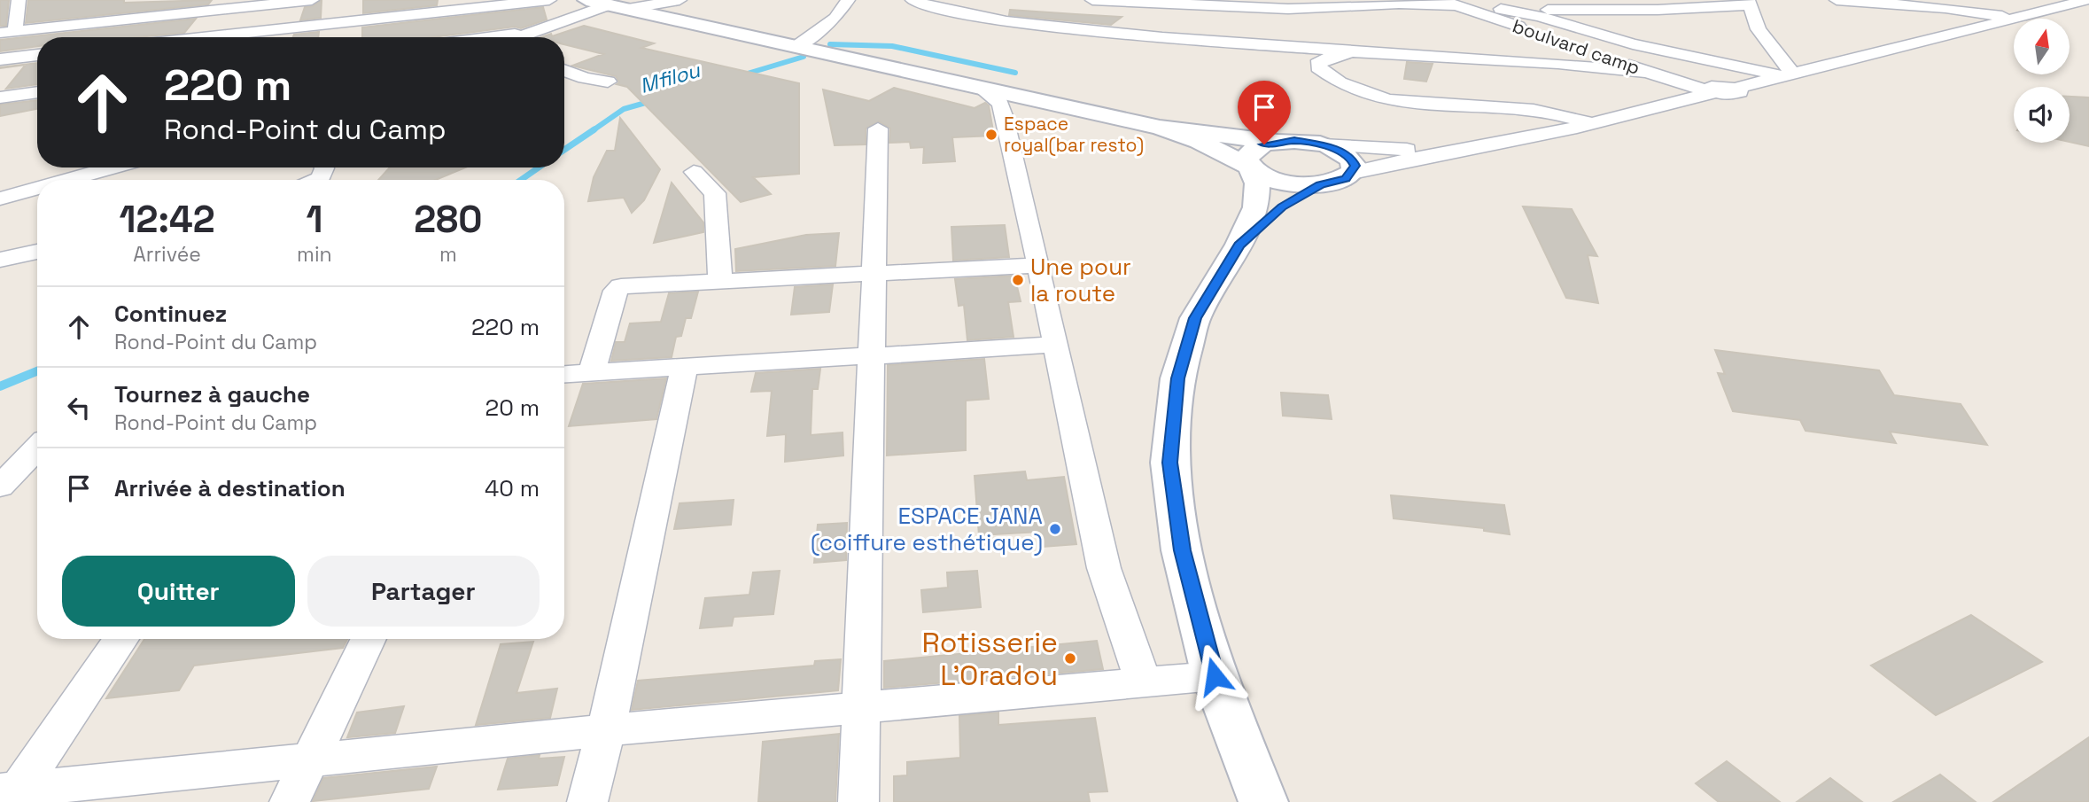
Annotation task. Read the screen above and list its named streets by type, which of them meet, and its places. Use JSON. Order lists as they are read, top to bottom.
{
  "streets": {
    "street": ["boulvard camp"]
  },
  "water": ["Mfilou"],
  "places": [
    "Espace royal(bar resto)",
    "Une pour la route",
    "ESPACE JANA (coiffure esthétique)",
    "Rotisserie L'Oradou"
  ],
  "north": "top",
  "page": {
    "turn": ["220 m", "Rond-Point du Camp"],
    "eta": [
      "12:42",
      "Arrivée",
      "1",
      "min",
      "280",
      "m"
    ],
    "list": [
      {
        "name": "Continuez",
        "note": "Rond-Point du Camp",
        "value": "220 m"
      },
      {
        "name": "Tournez à gauche",
        "note": "Rond-Point du Camp",
        "value": "20 m"
      },
      {
        "name": "Arrivée à destination",
        "value": "40 m"
      }
    ],
    "buttons": ["Quitter", "Partager"]
  }
}
